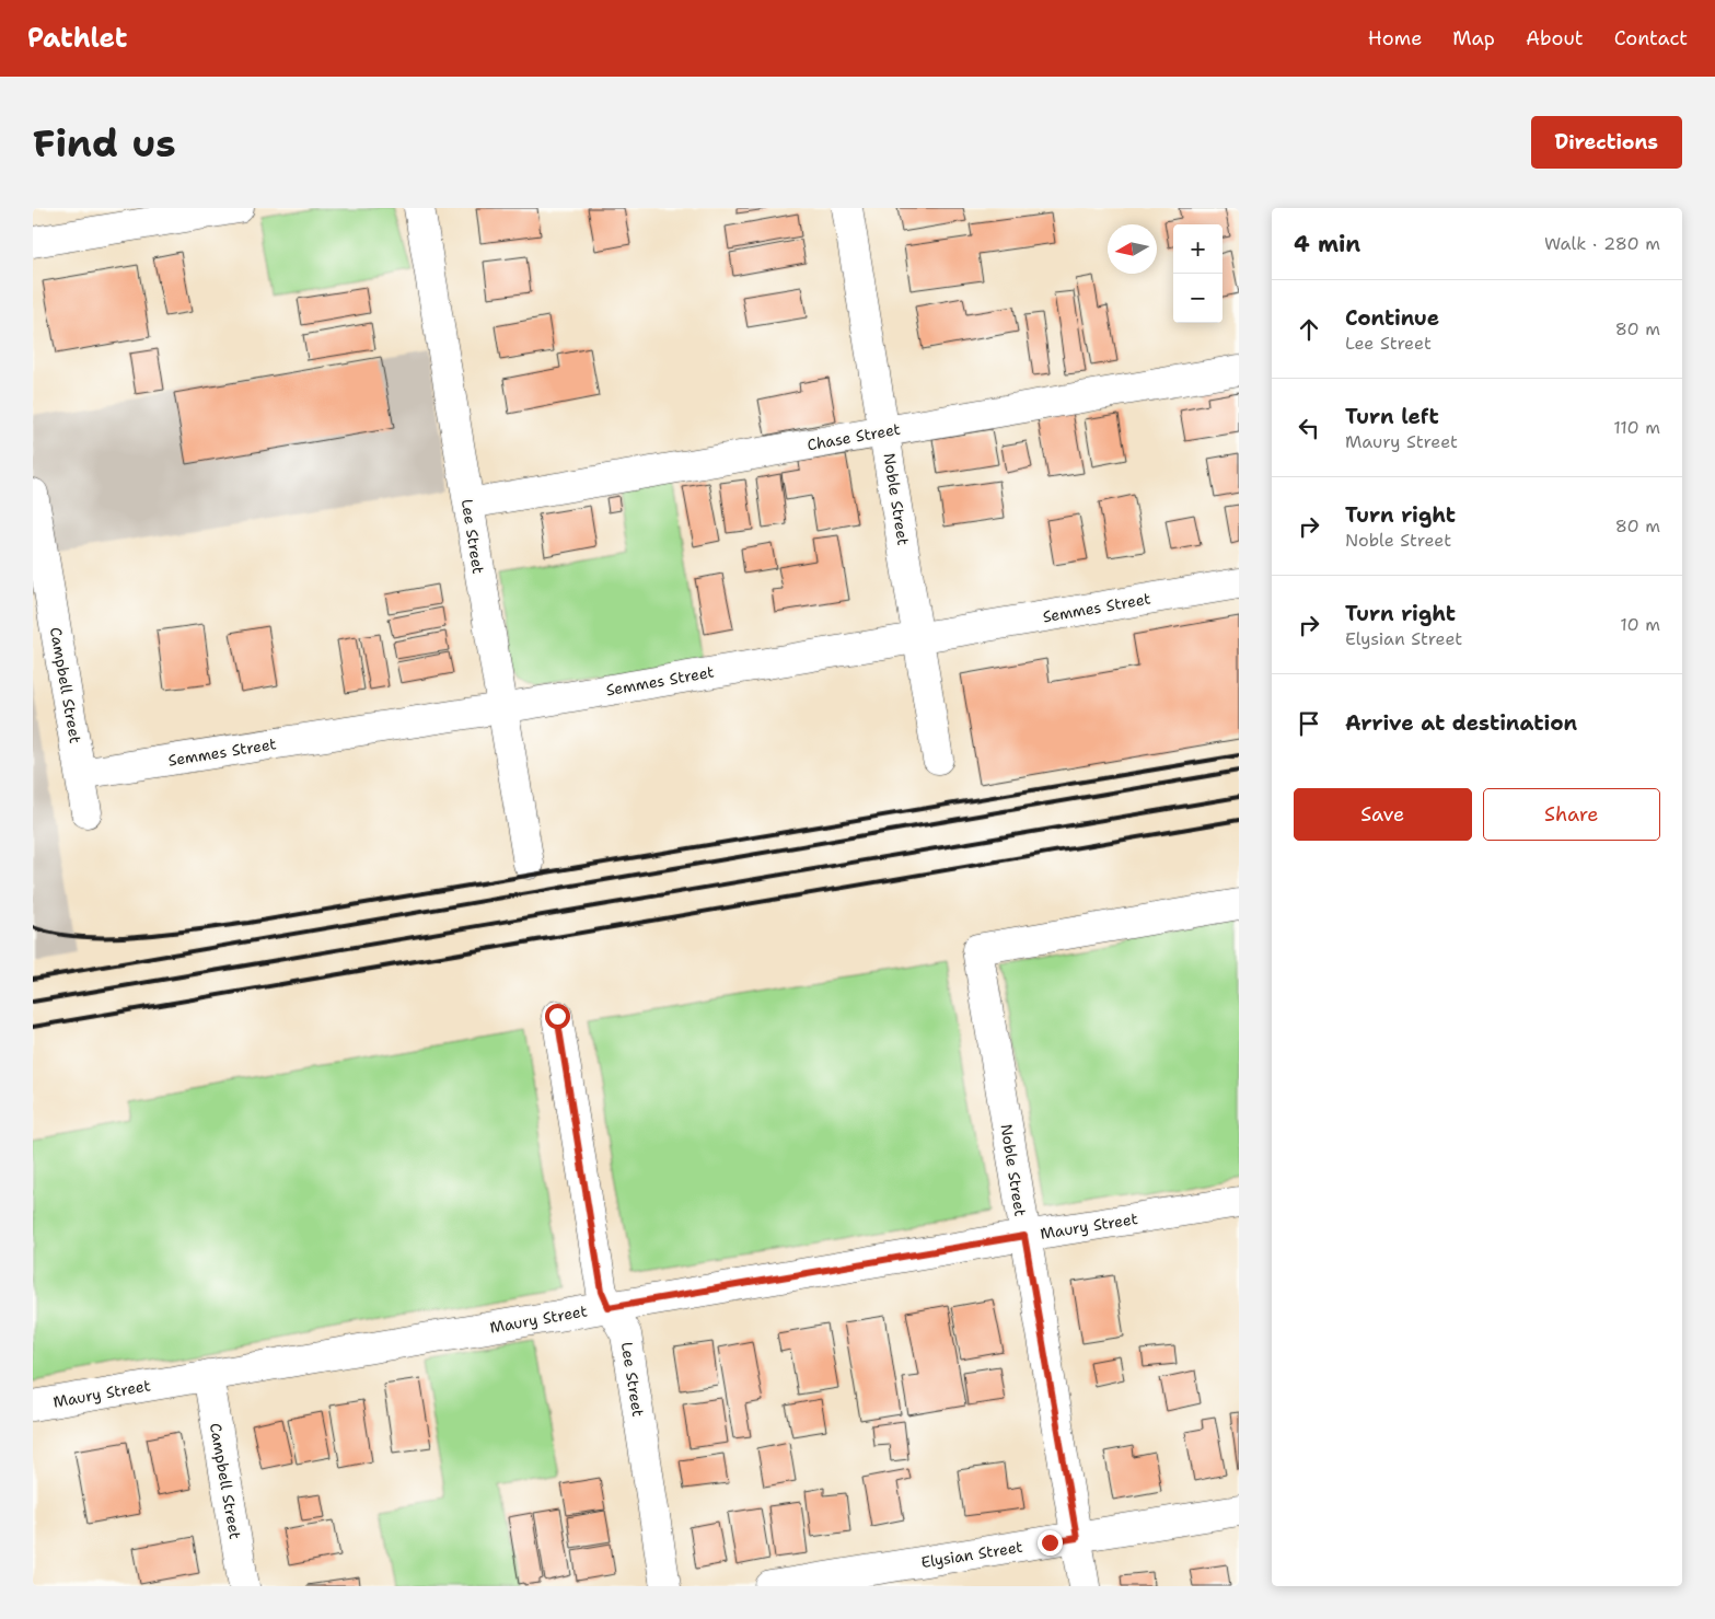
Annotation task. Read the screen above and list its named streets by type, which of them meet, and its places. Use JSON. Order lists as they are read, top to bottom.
{
  "streets": {
    "street": [
      "Chase Street",
      "Noble Street",
      "Lee Street",
      "Semmes Street",
      "Campbell Street",
      "Maury Street",
      "Elysian Street"
    ]
  },
  "crossings": [
    ["Chase Street", "Noble Street"],
    ["Chase Street", "Lee Street"],
    ["Noble Street", "Semmes Street"],
    ["Noble Street", "Maury Street"],
    ["Noble Street", "Elysian Street"],
    ["Lee Street", "Semmes Street"],
    ["Lee Street", "Maury Street"],
    ["Semmes Street", "Campbell Street"],
    ["Campbell Street", "Maury Street"]
  ],
  "north": "left",
  "page": {
    "header": "Pathlet",
    "nav": [
      "Home",
      "Map",
      "About",
      "Contact"
    ],
    "buttons": [
      "Directions",
      ["Save", "Share"]
    ],
    "title": "Find us",
    "heading": ["4 min", "Walk · 280 m"],
    "map_buttons": ["+", "−"],
    "list": [
      ["Continue", "Lee Street", "80 m"],
      ["Turn left", "Maury Street", "110 m"],
      ["Turn right", "Noble Street", "80 m"],
      ["Turn right", "Elysian Street", "10 m"],
      "Arrive at destination"
    ]
  }
}
